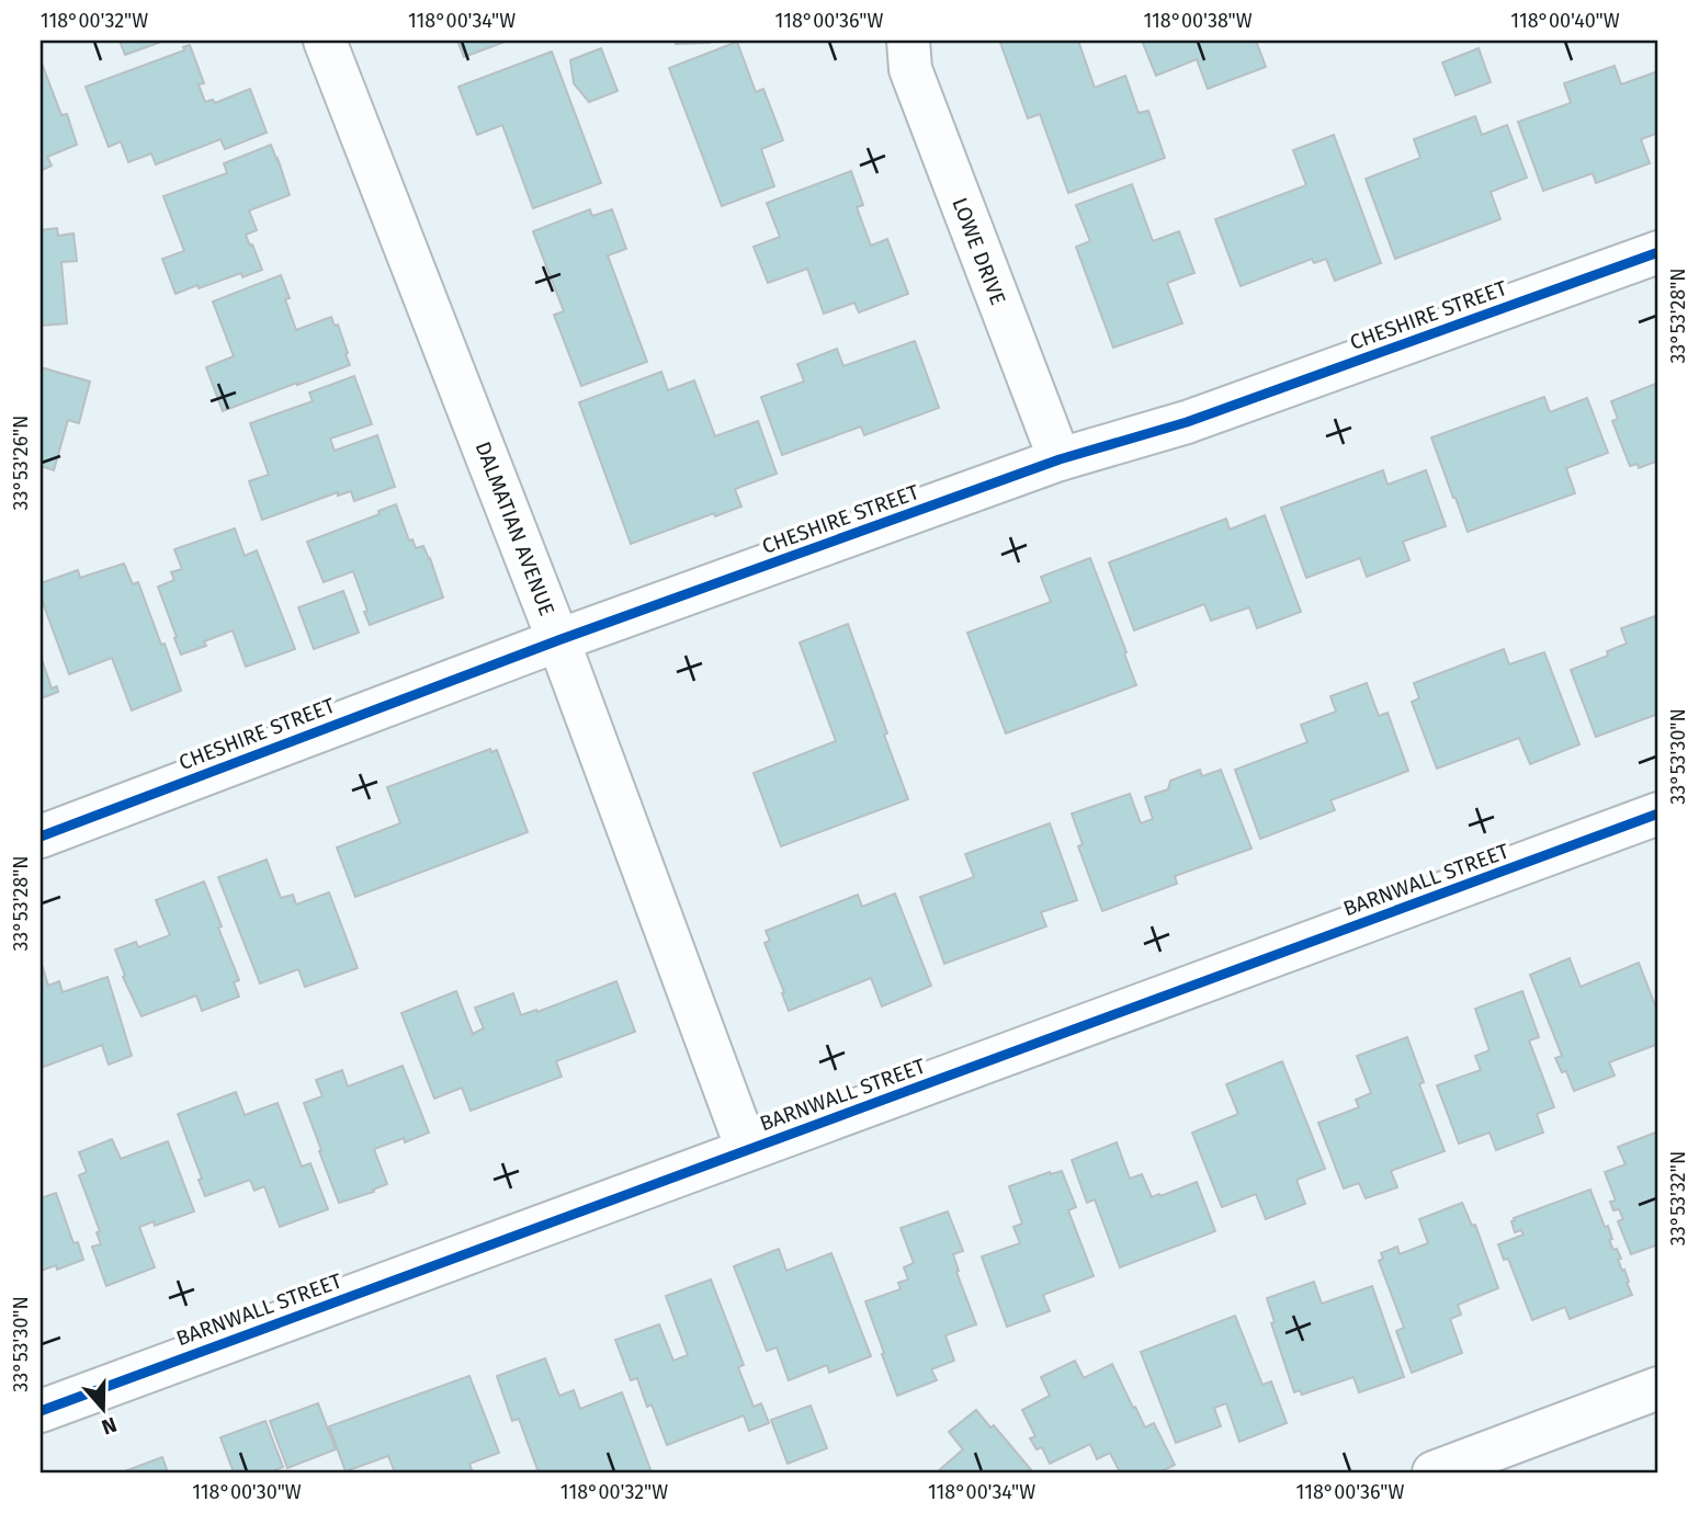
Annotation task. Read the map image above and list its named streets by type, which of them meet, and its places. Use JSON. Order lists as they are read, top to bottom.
{
  "streets": {
    "street": [
      "LOWE DRIVE",
      "CHESHIRE STREET",
      "DALMATIAN AVENUE",
      "BARNWALL STREET"
    ]
  },
  "crossings": [
    ["LOWE DRIVE", "CHESHIRE STREET"],
    ["CHESHIRE STREET", "DALMATIAN AVENUE"],
    ["DALMATIAN AVENUE", "BARNWALL STREET"]
  ],
  "north": "bottom",
  "coordinates": [
    "118°00'32\"W",
    "118°00'34\"W",
    "118°00'36\"W",
    "118°00'38\"W",
    "118°00'40\"W",
    "33°53'28\"N",
    "33°53'26\"N",
    "33°53'30\"N",
    "33°53'32\"N",
    "118°00'30\"W"
  ]
}
